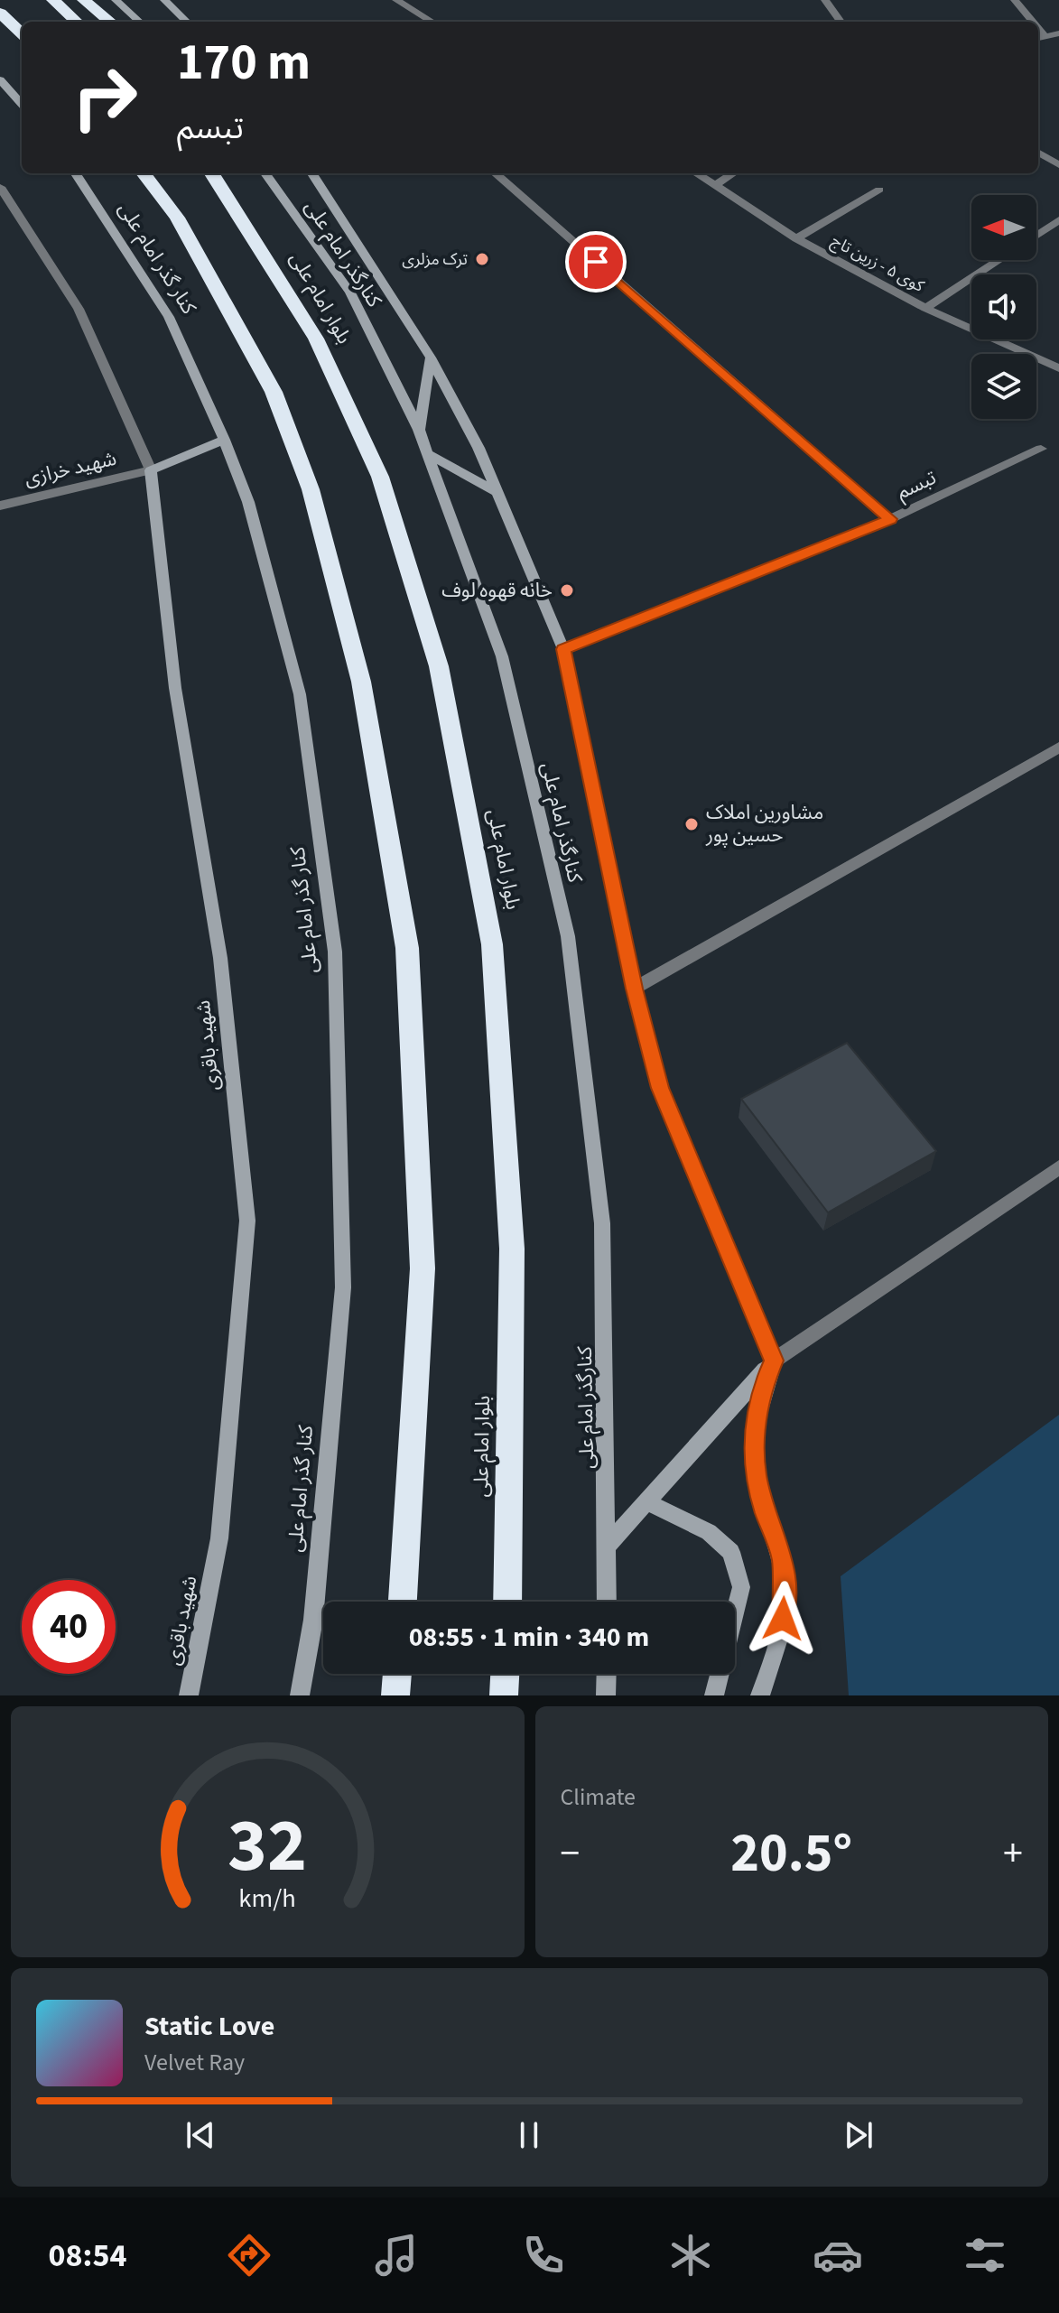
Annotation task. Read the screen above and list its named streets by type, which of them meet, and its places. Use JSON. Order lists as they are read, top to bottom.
{
  "streets": {
    "highway": ["بلوار امام علی"],
    "main road": ["کنارگذر امام علی", "کنار گذر امام علی", "شهید باقری"],
    "street": ["کوی ۵ - زرین تاج", "شهید خرازی", "تبسم"]
  },
  "crossings": [
    ["شهید خرازی", "شهید باقری"]
  ],
  "places": ["ترک مزلری", "خانه قهوه لوف", "مشاورین املاک حسین پور"],
  "north": "left",
  "page": {
    "turn": ["170 m", "تبسم"],
    "limit": "40",
    "trip": "08:55 · 1 min · 340 m",
    "tile": "Climate",
    "heat": ["−", "20.5°", "+"],
    "song": ["Static Love", "Velvet Ray"],
    "tabs": "08:54",
    "gauge": ["32", "km/h"]
  }
}
